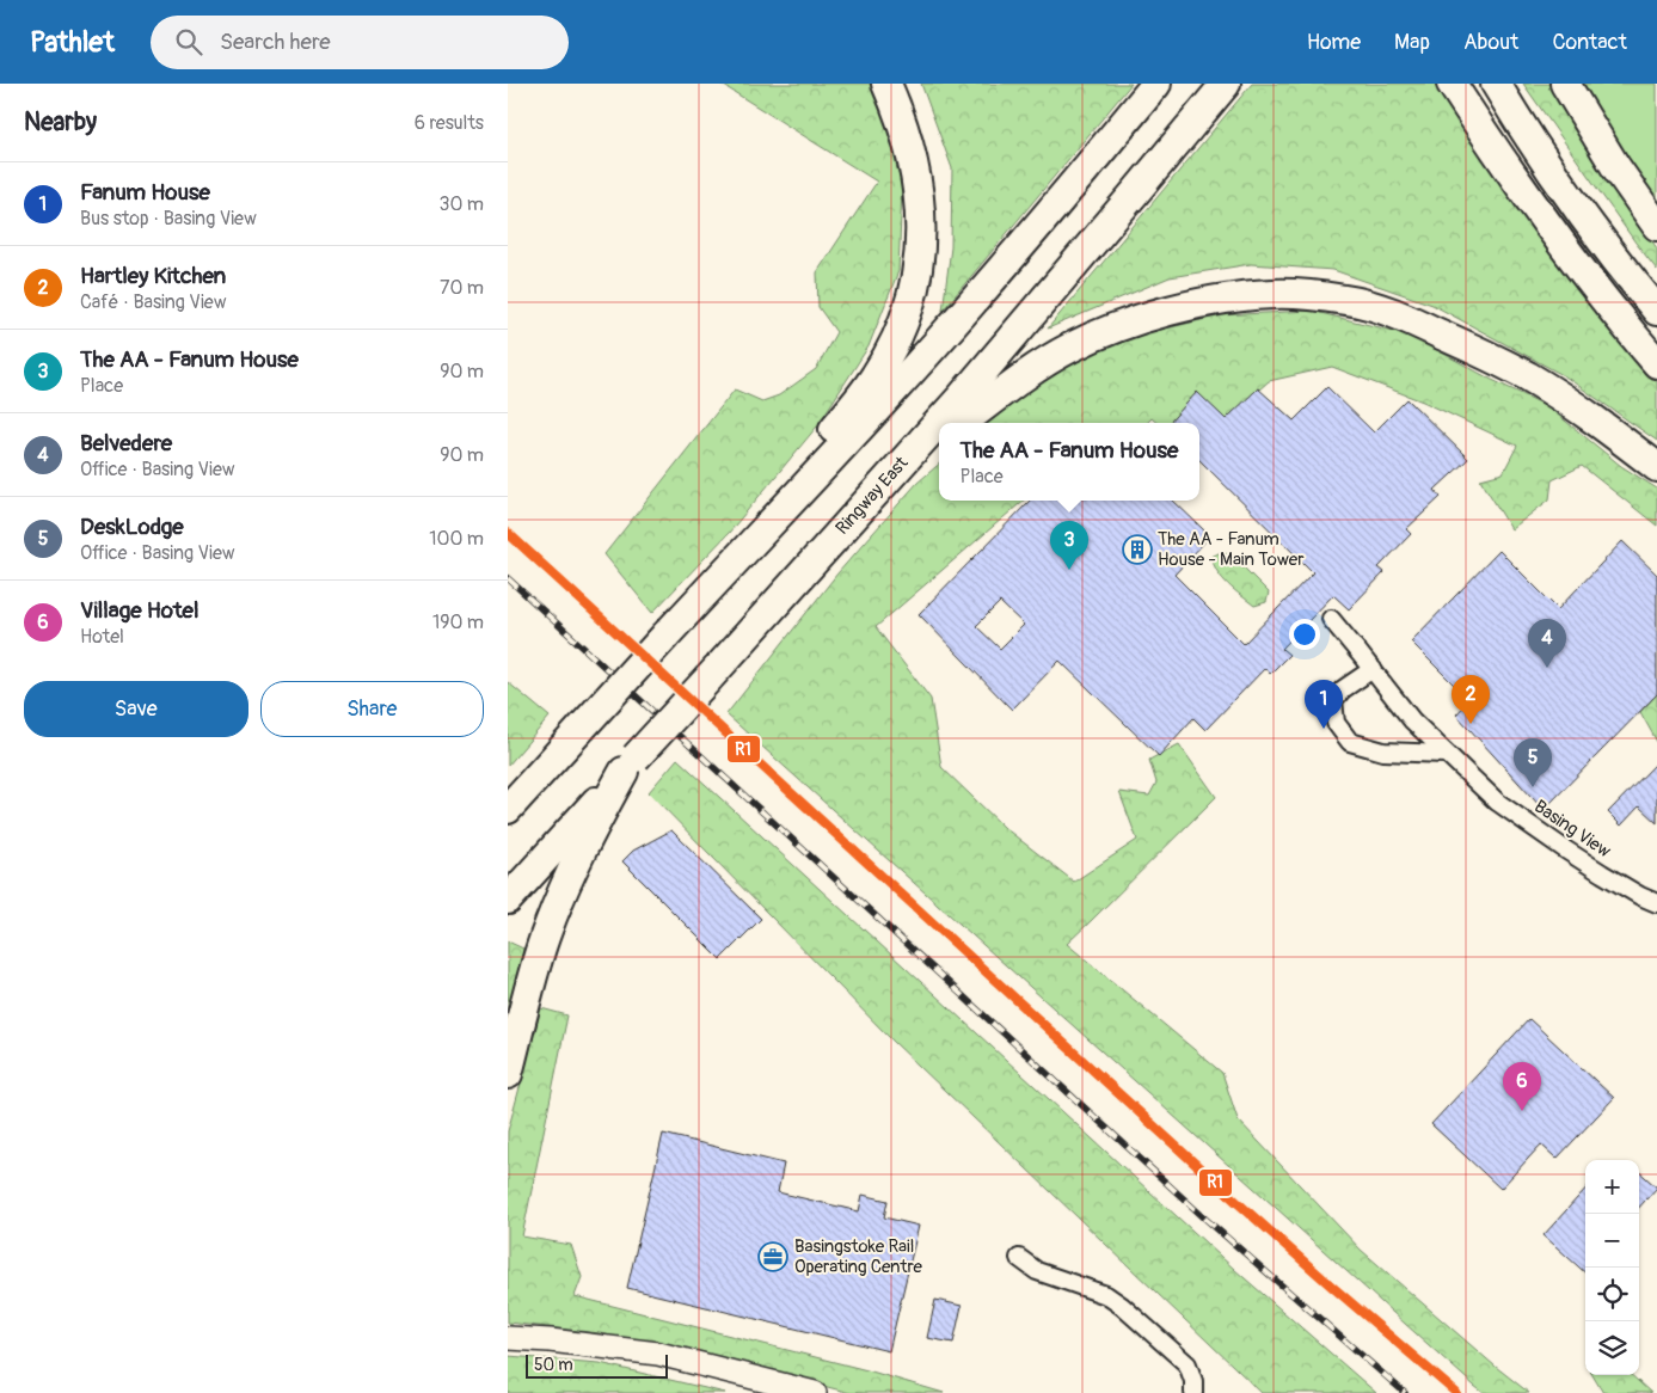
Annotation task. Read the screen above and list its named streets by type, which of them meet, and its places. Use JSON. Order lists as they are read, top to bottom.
{
  "streets": {
    "highway": ["Ringway East"],
    "street": ["Basing View"]
  },
  "places": {
    "building": ["The AA - Fanum House - Main Tower"],
    "office": ["Basingstoke Rail Operating Centre"]
  },
  "lines": ["transit line R1"],
  "scale_bar": "50 m",
  "page": {
    "header": "Pathlet",
    "search": "Search here",
    "nav": [
      "Home",
      "Map",
      "About",
      "Contact"
    ],
    "heading": ["Nearby", "6 results"],
    "list": [
      {
        "mark": "1",
        "name": "Fanum House",
        "note": "Bus stop · Basing View",
        "value": "30 m"
      },
      {
        "mark": "2",
        "name": "Hartley Kitchen",
        "note": "Café · Basing View",
        "value": "70 m"
      },
      {
        "mark": "3",
        "name": "The AA - Fanum House",
        "note": "Place",
        "value": "90 m"
      },
      {
        "mark": "4",
        "name": "Belvedere",
        "note": "Office · Basing View",
        "value": "90 m"
      },
      {
        "mark": "5",
        "name": "DeskLodge",
        "note": "Office · Basing View",
        "value": "100 m"
      },
      {
        "mark": "6",
        "name": "Village Hotel",
        "note": "Hotel",
        "value": "190 m"
      }
    ],
    "popup": ["The AA - Fanum House", "Place"],
    "pins": [
      "3",
      "4",
      "2",
      "1",
      "5",
      "6"
    ],
    "buttons": ["Save", "Share"],
    "map_buttons": ["+", "−"],
    "scale": "50 m"
  }
}
